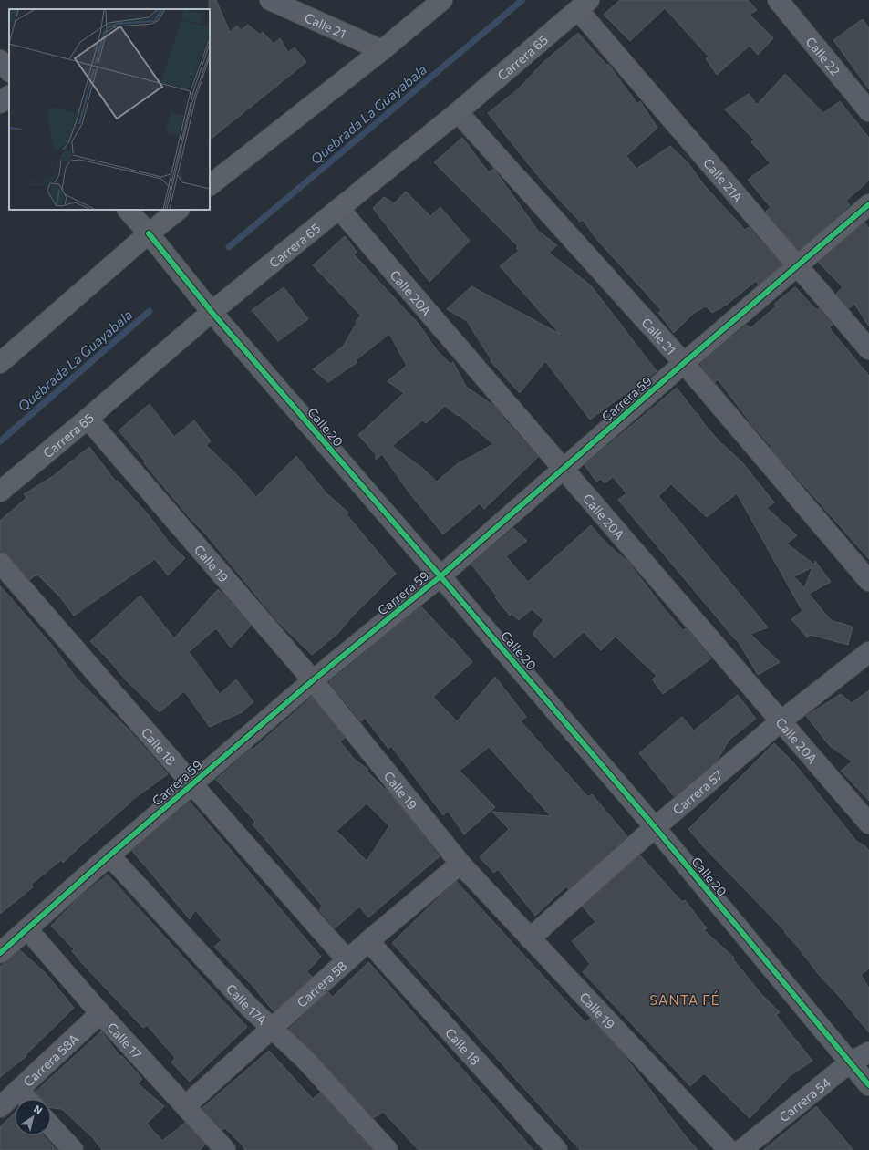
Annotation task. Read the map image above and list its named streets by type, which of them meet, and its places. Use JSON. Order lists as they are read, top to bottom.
{
  "streets": {
    "main road": ["Carrera 65"],
    "street": [
      "Calle 21",
      "Calle 22",
      "Calle 21A",
      "Calle 20A",
      "Carrera 59",
      "Calle 20",
      "Calle 19",
      "Calle 18",
      "Carrera 57",
      "Carrera 58",
      "Calle 17A",
      "Calle 17",
      "Carrera 58A",
      "Carrera 54"
    ]
  },
  "crossings": [
    ["Calle 21", "Carrera 65"],
    ["Calle 21", "Carrera 59"],
    ["Carrera 65", "Calle 21A"],
    ["Carrera 65", "Calle 20A"],
    ["Carrera 65", "Calle 20"],
    ["Carrera 65", "Calle 19"],
    ["Calle 21A", "Carrera 59"],
    ["Calle 20A", "Carrera 59"],
    ["Calle 20A", "Carrera 57"],
    ["Carrera 59", "Calle 20"],
    ["Carrera 59", "Calle 19"],
    ["Carrera 59", "Calle 18"],
    ["Carrera 59", "Calle 17A"],
    ["Carrera 59", "Calle 17"],
    ["Calle 20", "Carrera 57"],
    ["Calle 20", "Carrera 54"],
    ["Calle 19", "Carrera 57"],
    ["Calle 19", "Carrera 58"],
    ["Calle 18", "Carrera 58"],
    ["Carrera 58", "Calle 17A"],
    ["Carrera 58", "Calle 17"],
    ["Calle 17", "Carrera 58A"]
  ],
  "districts": ["SANTA FÉ"],
  "water": ["Quebrada La Guayabala"],
  "north": "top right"
}
